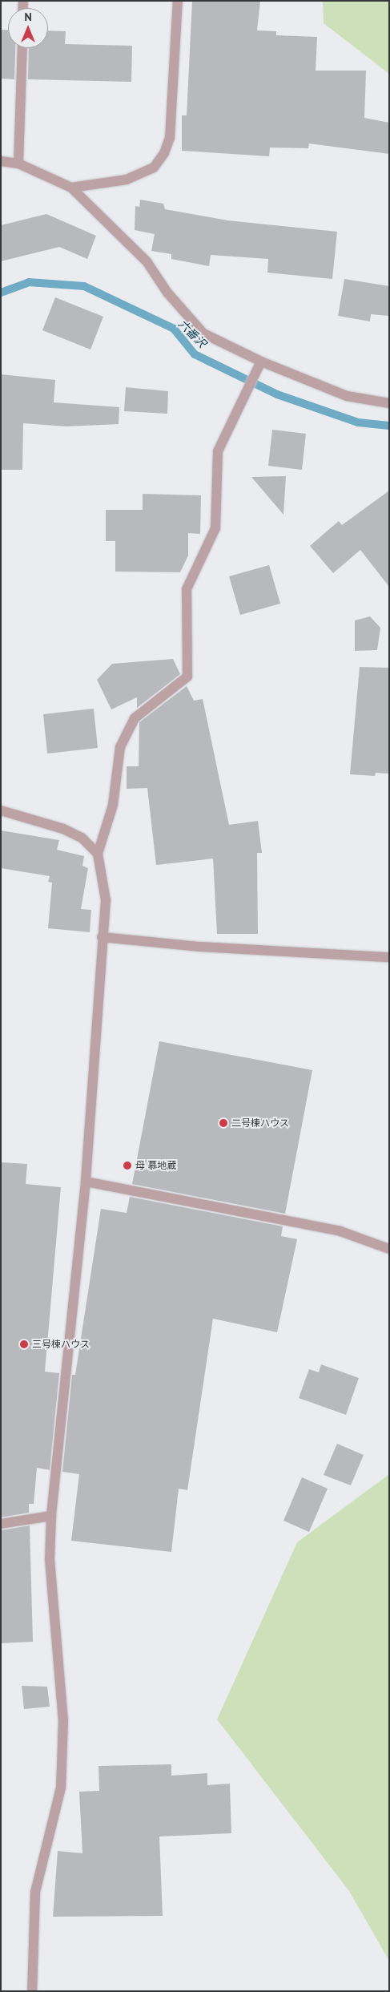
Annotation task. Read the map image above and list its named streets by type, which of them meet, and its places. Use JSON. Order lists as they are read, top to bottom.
{
  "water": ["六番沢"],
  "places": ["二号棟ハウス", "母 慕地蔵", "三号棟ハウス"],
  "north": "top"
}
